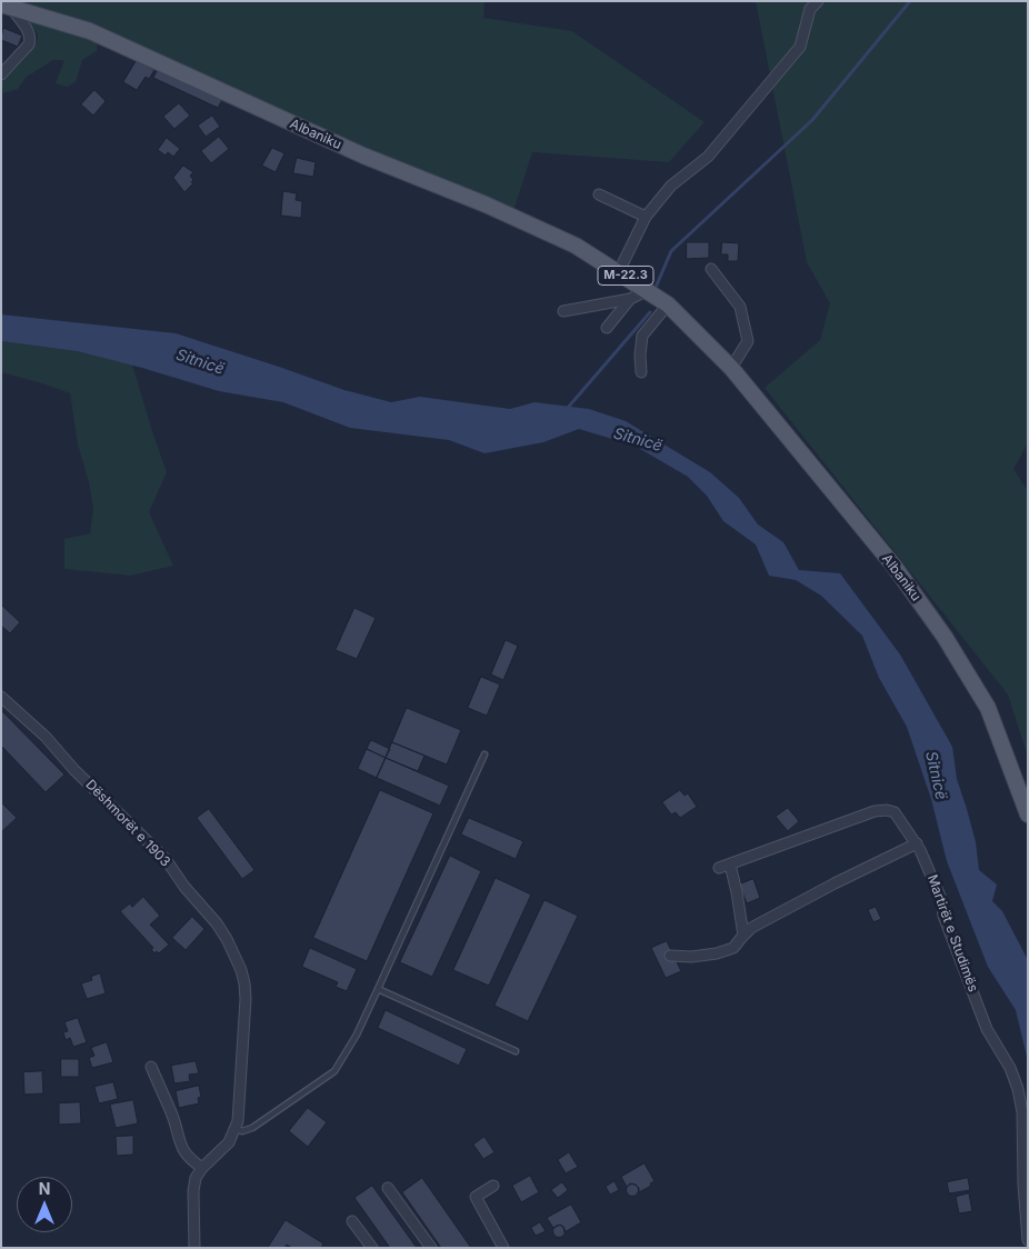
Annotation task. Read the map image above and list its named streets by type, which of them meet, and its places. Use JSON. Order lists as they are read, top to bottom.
{
  "streets": {
    "main road": ["Albaniku", "M-22.3"],
    "street": ["Dëshmorët e 1903", "Martirët e Studimës"]
  },
  "water": ["Sitnicë"],
  "north": "top"
}
